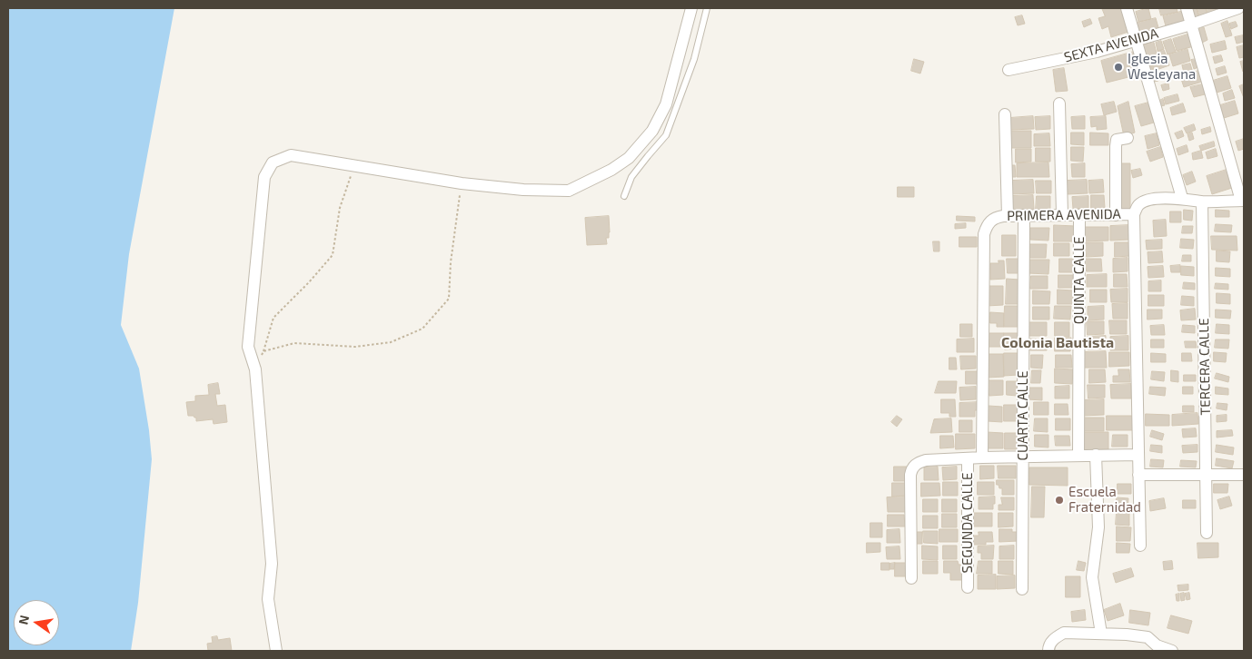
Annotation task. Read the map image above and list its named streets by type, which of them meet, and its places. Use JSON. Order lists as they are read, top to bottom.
{
  "streets": {
    "street": [
      "SEXTA AVENIDA",
      "PRIMERA AVENIDA",
      "QUINTA CALLE",
      "TERCERA CALLE",
      "CUARTA CALLE",
      "SEGUNDA CALLE"
    ]
  },
  "crossings": [
    ["PRIMERA AVENIDA", "QUINTA CALLE"],
    ["PRIMERA AVENIDA", "CUARTA CALLE"]
  ],
  "districts": ["Colonia Bautista"],
  "places": ["Iglesia Wesleyana", "Escuela Fraternidad"],
  "north": "left"
}
